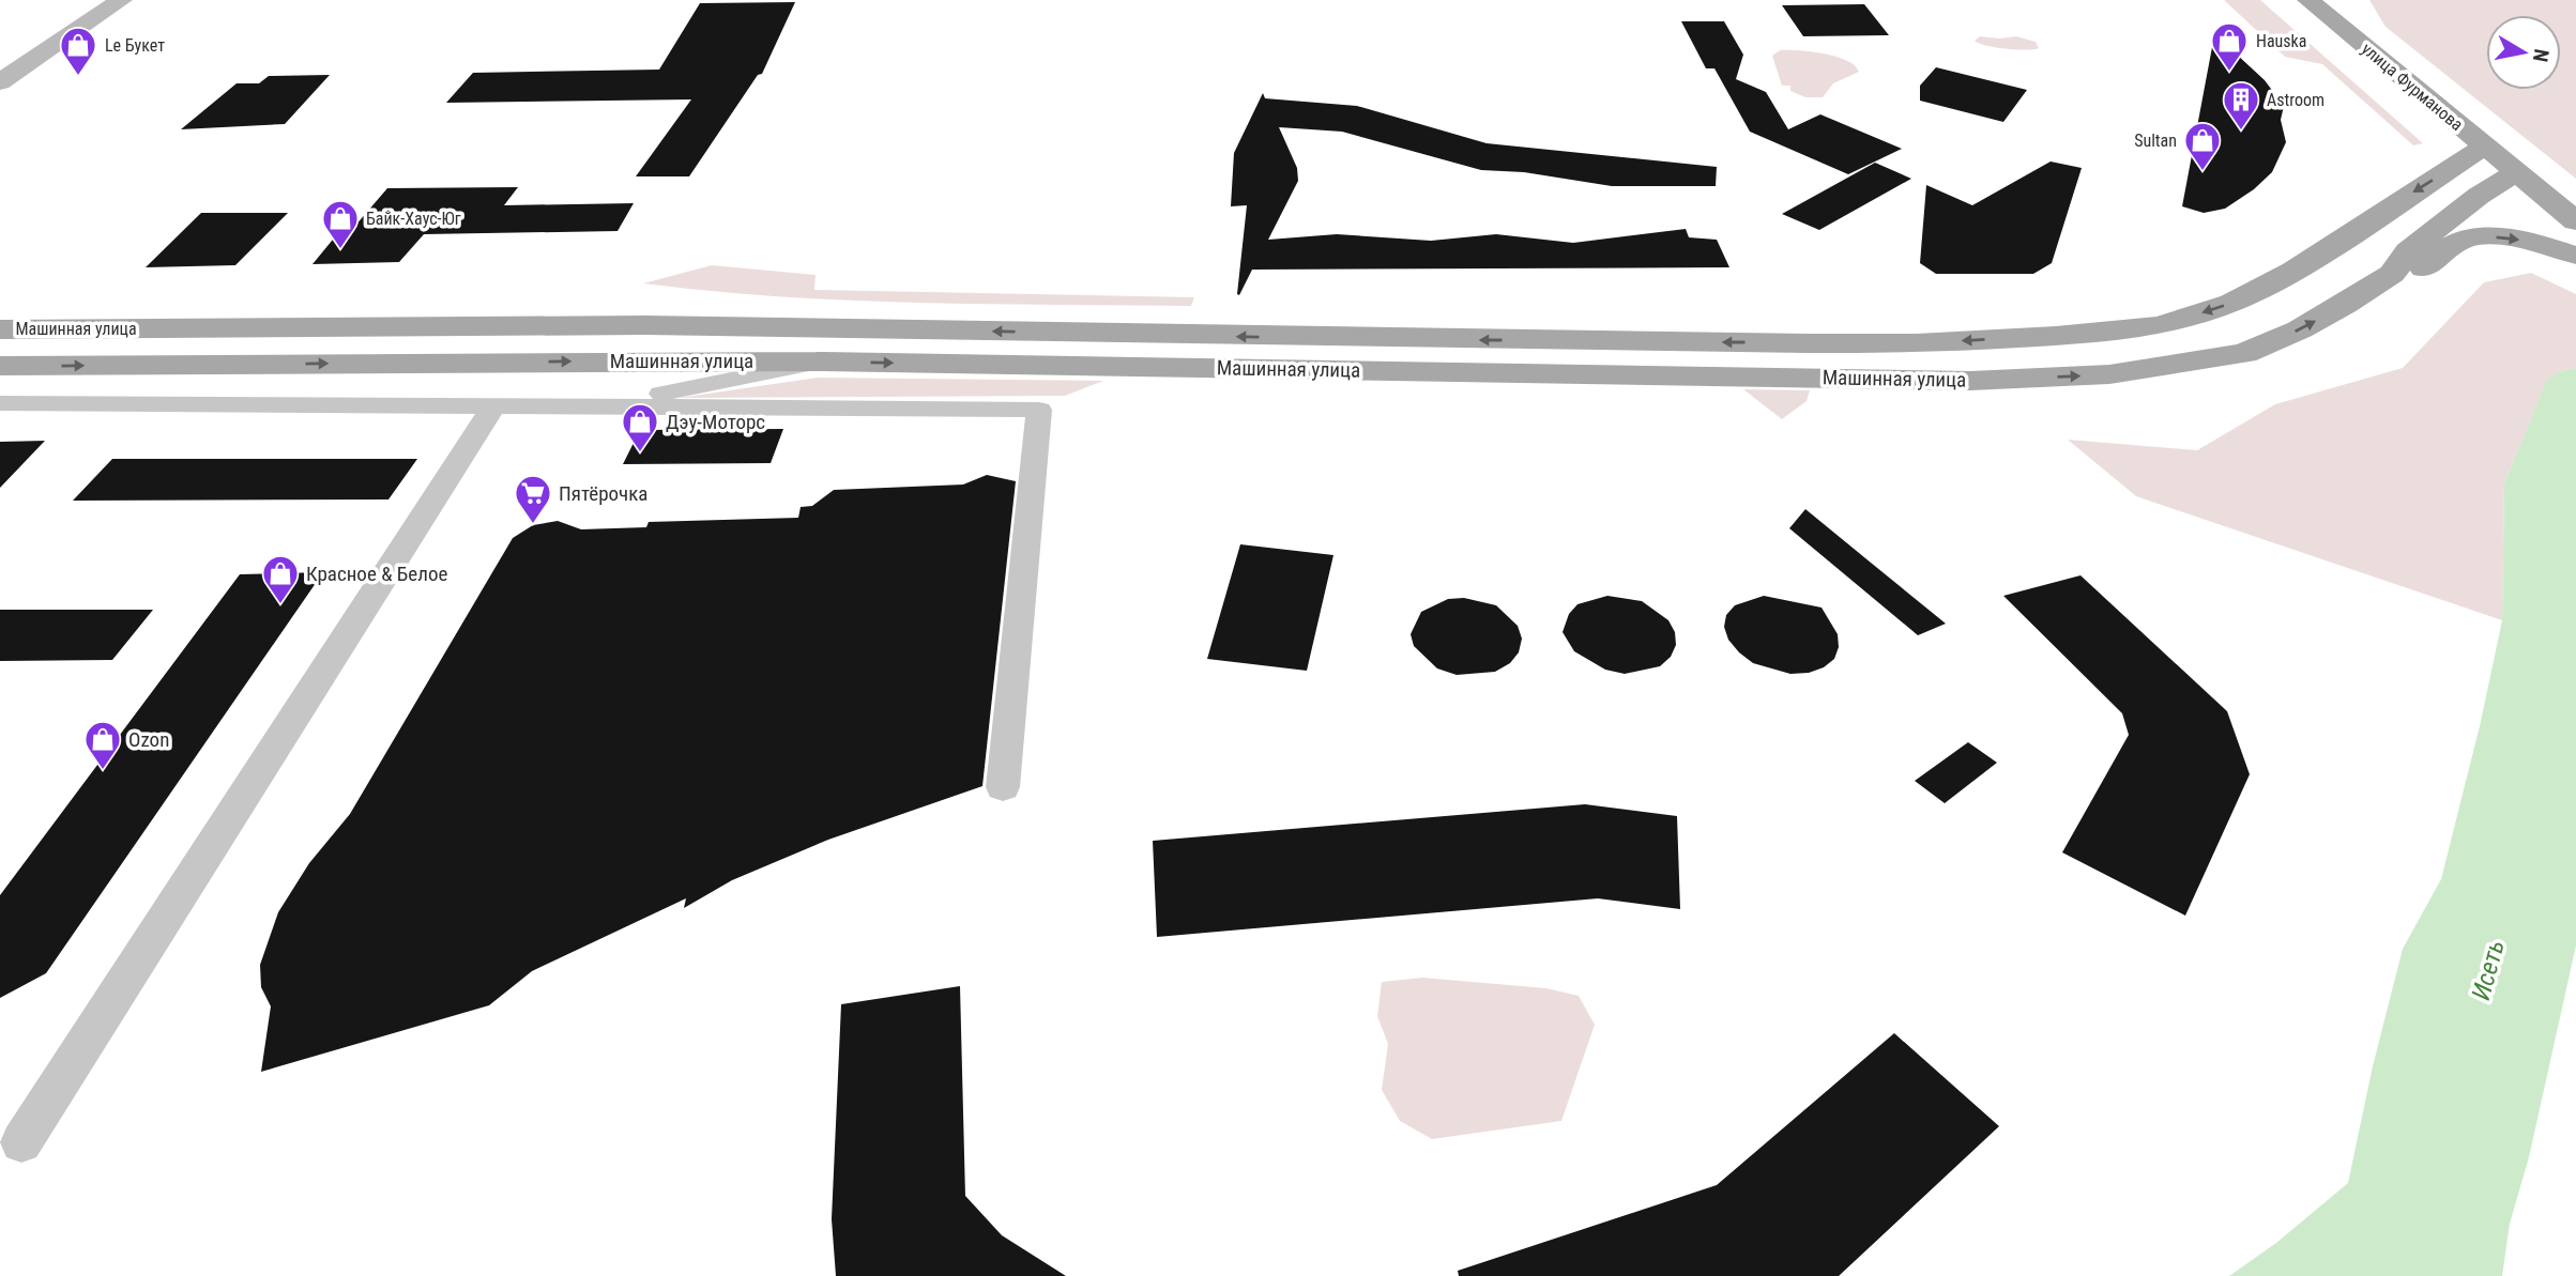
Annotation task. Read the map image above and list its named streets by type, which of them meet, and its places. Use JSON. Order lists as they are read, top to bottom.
{
  "streets": {
    "main road": ["улица Фурманова", "Машинная улица"]
  },
  "crossings": [
    ["улица Фурманова", "Машинная улица"]
  ],
  "water": ["Исеть"],
  "places": {
    "shop": [
      "Hauska",
      "Le Букет",
      "Sultan",
      "Байк-Хаус-Юг",
      "Дэу-Моторс",
      "Красное & Белое",
      "Ozon"
    ],
    "building": ["Astroom"],
    "supermarket": ["Пятёрочка"]
  },
  "north": "right"
}
